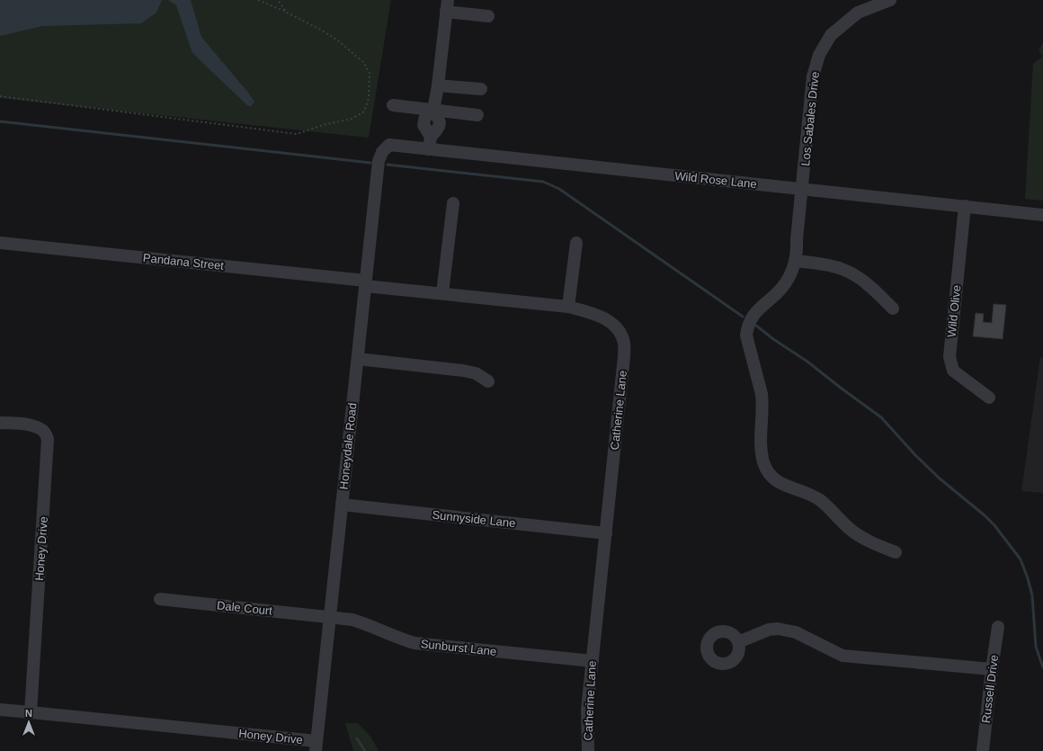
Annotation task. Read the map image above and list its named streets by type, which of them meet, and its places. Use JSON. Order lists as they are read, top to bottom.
{
  "streets": {
    "street": [
      "Los Sabales Drive",
      "Wild Rose Lane",
      "Pandana Street",
      "Wild Olive",
      "Catherine Lane",
      "Honeydale Road",
      "Sunnyside Lane",
      "Honey Drive",
      "Dale Court",
      "Sunburst Lane",
      "Russell Drive"
    ]
  },
  "crossings": [
    ["Los Sabales Drive", "Wild Rose Lane"],
    ["Wild Rose Lane", "Wild Olive"],
    ["Wild Rose Lane", "Honeydale Road"],
    ["Pandana Street", "Catherine Lane"],
    ["Pandana Street", "Honeydale Road"],
    ["Catherine Lane", "Honeydale Road"],
    ["Catherine Lane", "Sunnyside Lane"],
    ["Catherine Lane", "Sunburst Lane"],
    ["Honeydale Road", "Sunnyside Lane"],
    ["Honeydale Road", "Honey Drive"],
    ["Honeydale Road", "Dale Court"],
    ["Honeydale Road", "Sunburst Lane"],
    ["Dale Court", "Sunburst Lane"]
  ],
  "north": "top"
}
